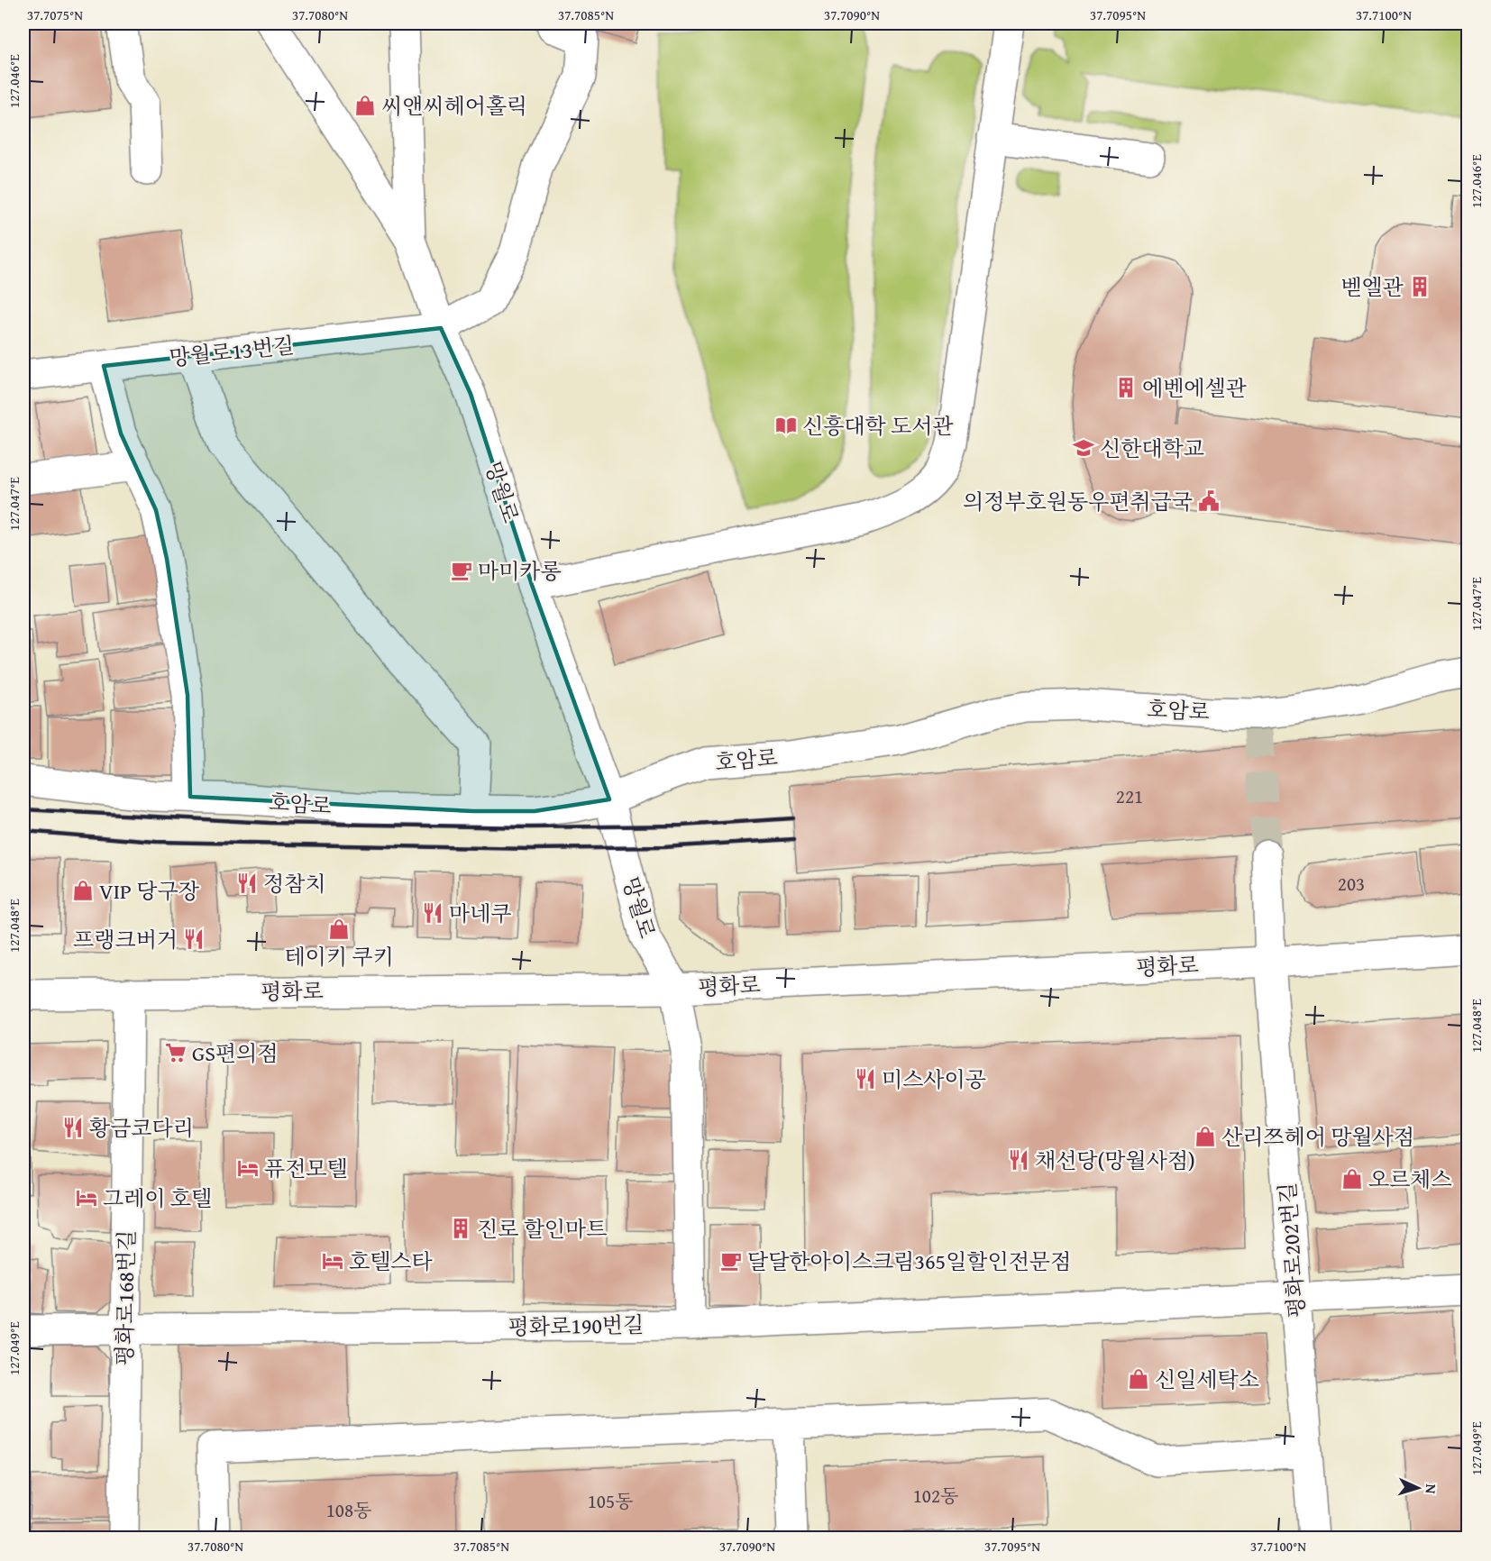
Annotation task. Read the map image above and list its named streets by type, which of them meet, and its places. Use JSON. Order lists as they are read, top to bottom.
{
  "streets": {
    "street": [
      "망월로13번길",
      "망월로",
      "호암로",
      "평화로",
      "평화로202번길",
      "평화로168번길",
      "평화로190번길"
    ]
  },
  "crossings": [
    ["망월로13번길", "망월로"],
    ["망월로", "호암로"],
    ["망월로", "평화로"],
    ["평화로", "평화로202번길"],
    ["평화로", "평화로168번길"],
    ["평화로202번길", "평화로190번길"],
    ["평화로168번길", "평화로190번길"]
  ],
  "places": {
    "shop": [
      "씨앤씨헤어홀릭",
      "VIP 당구장",
      "테이키 쿠키",
      "산리쯔헤어 망월사점",
      "오르체스",
      "신일세탁소"
    ],
    "building": ["벧엘관", "에벤에셀관", "진로 할인마트"],
    "library": ["신흥대학 도서관"],
    "school or university": ["신한대학교"],
    "public building": ["의정부호원동우편취급국"],
    "cafe": ["마미카롱", "달달한아이스크림365일할인전문점"],
    "restaurant": [
      "정참치",
      "마네쿠",
      "프랭크버거",
      "미스사이공",
      "황금코다리",
      "채선당(망월사점)"
    ],
    "supermarket": ["GS편의점"],
    "hotel": ["퓨전모텔", "그레이 호텔", "호텔스타"]
  },
  "house_numbers": [
    "221",
    "203",
    "102동",
    "105동",
    "108동"
  ],
  "north": "right",
  "coordinates": [
    "37.7075°N",
    "37.7080°N",
    "37.7085°N",
    "37.7090°N",
    "37.7095°N",
    "37.7100°N",
    "127.046°E",
    "127.047°E",
    "127.048°E",
    "127.049°E"
  ]
}
